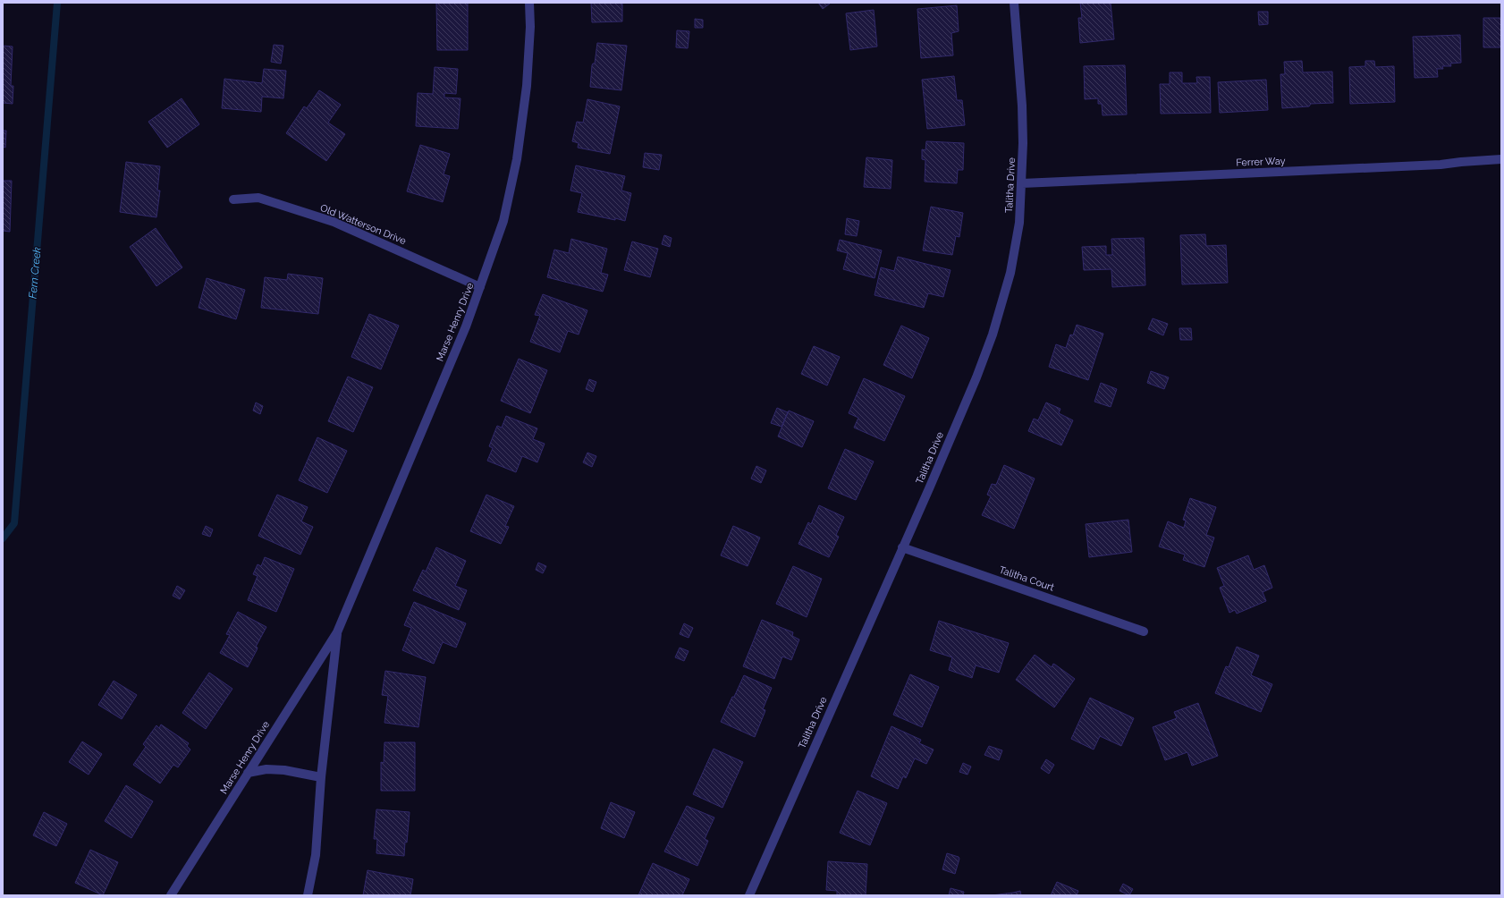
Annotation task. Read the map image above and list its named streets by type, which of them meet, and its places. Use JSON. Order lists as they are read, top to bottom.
{
  "streets": {
    "street": [
      "Ferrer Way",
      "Talitha Drive",
      "Old Watterson Drive",
      "Marse Henry Drive",
      "Talitha Court"
    ]
  },
  "crossings": [
    ["Ferrer Way", "Talitha Drive"],
    ["Talitha Drive", "Talitha Court"],
    ["Old Watterson Drive", "Marse Henry Drive"]
  ],
  "water": ["Fern Creek"]
}
